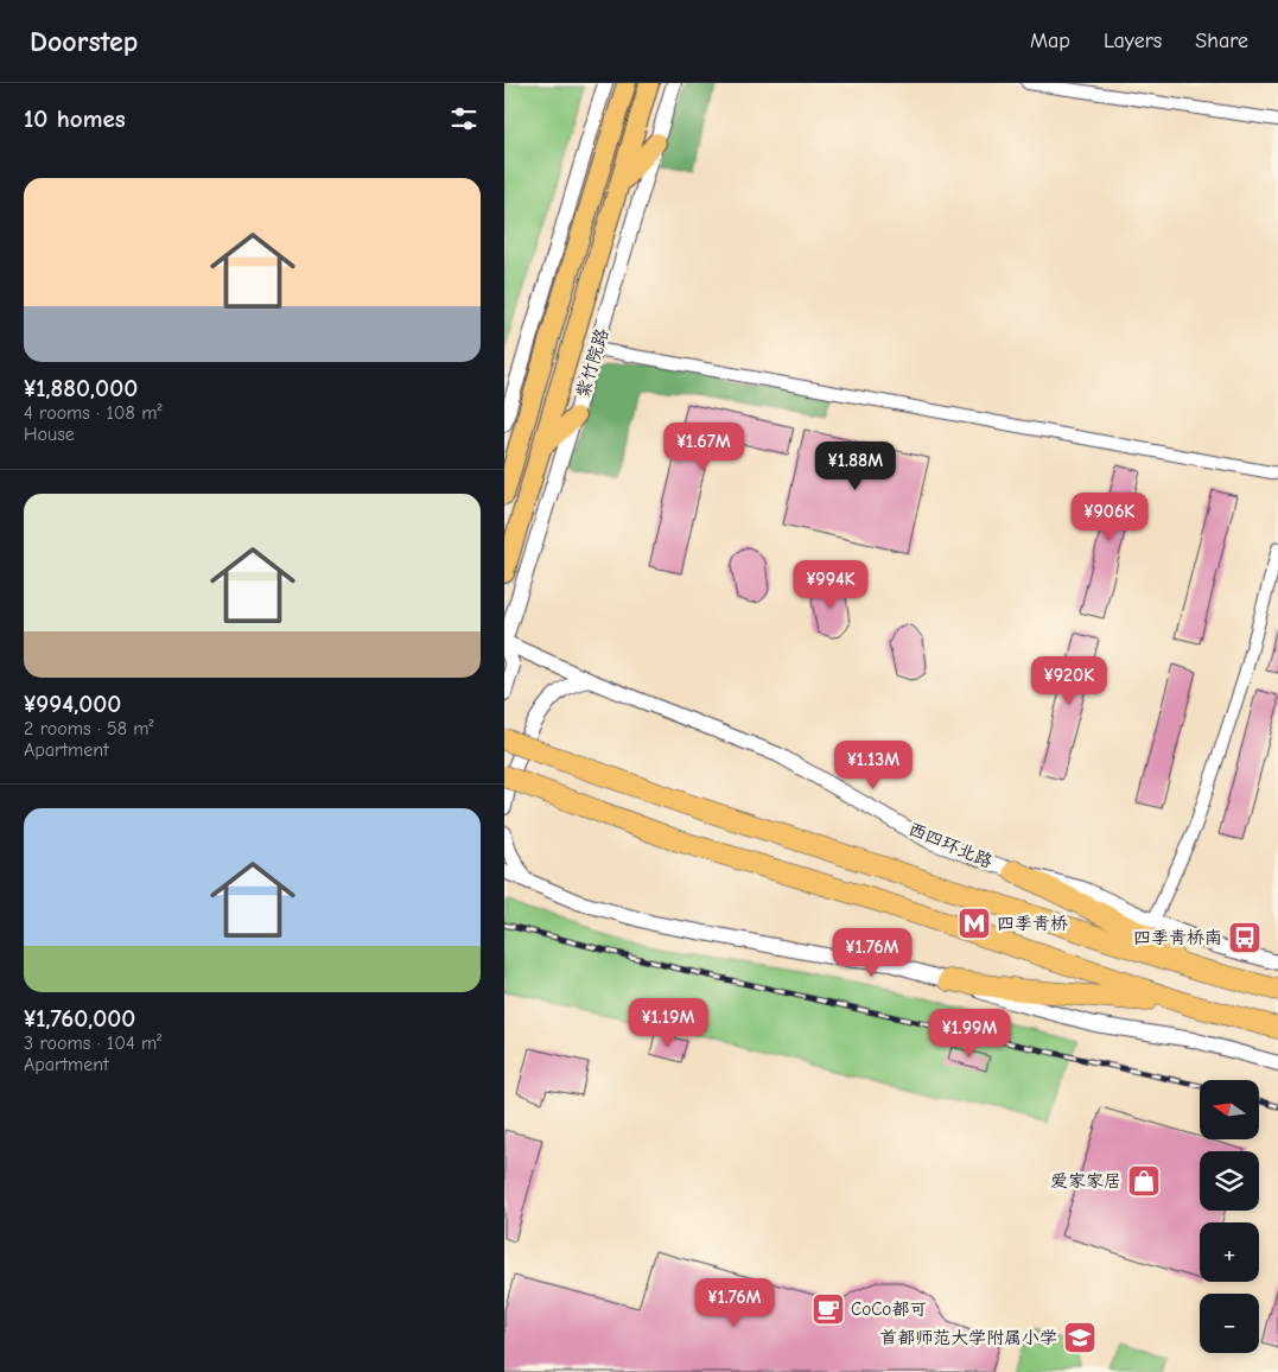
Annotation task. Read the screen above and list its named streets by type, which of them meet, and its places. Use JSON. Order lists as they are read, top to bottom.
{
  "streets": {
    "main road": ["紫竹院路"],
    "street": ["西四环北路"]
  },
  "crossings": [
    ["紫竹院路", "西四环北路"]
  ],
  "places": {
    "metro station": ["四季青桥"],
    "bus stop": ["四季青桥南"],
    "shop": ["爱家家居"],
    "cafe": ["CoCo都可"],
    "school or university": ["首都师范大学附属小学"]
  },
  "north": "left",
  "page": {
    "header": "Doorstep",
    "nav": ["Map", "Layers", "Share"],
    "heading": "10 homes",
    "list": [
      {
        "name": "¥1,880,000",
        "note": "4 rooms · 108 m² · House"
      },
      {
        "name": "¥994,000",
        "note": "2 rooms · 58 m² · Apartment"
      },
      {
        "name": "¥1,760,000",
        "note": "3 rooms · 104 m² · Apartment"
      }
    ],
    "price": [
      "¥1.67M",
      "¥1.88M",
      "¥906K",
      "¥994K",
      "¥920K",
      "¥1.13M",
      "¥1.76M",
      "¥1.19M",
      "¥1.99M",
      "¥1.76M"
    ],
    "map_buttons": ["+", "−"]
  }
}
